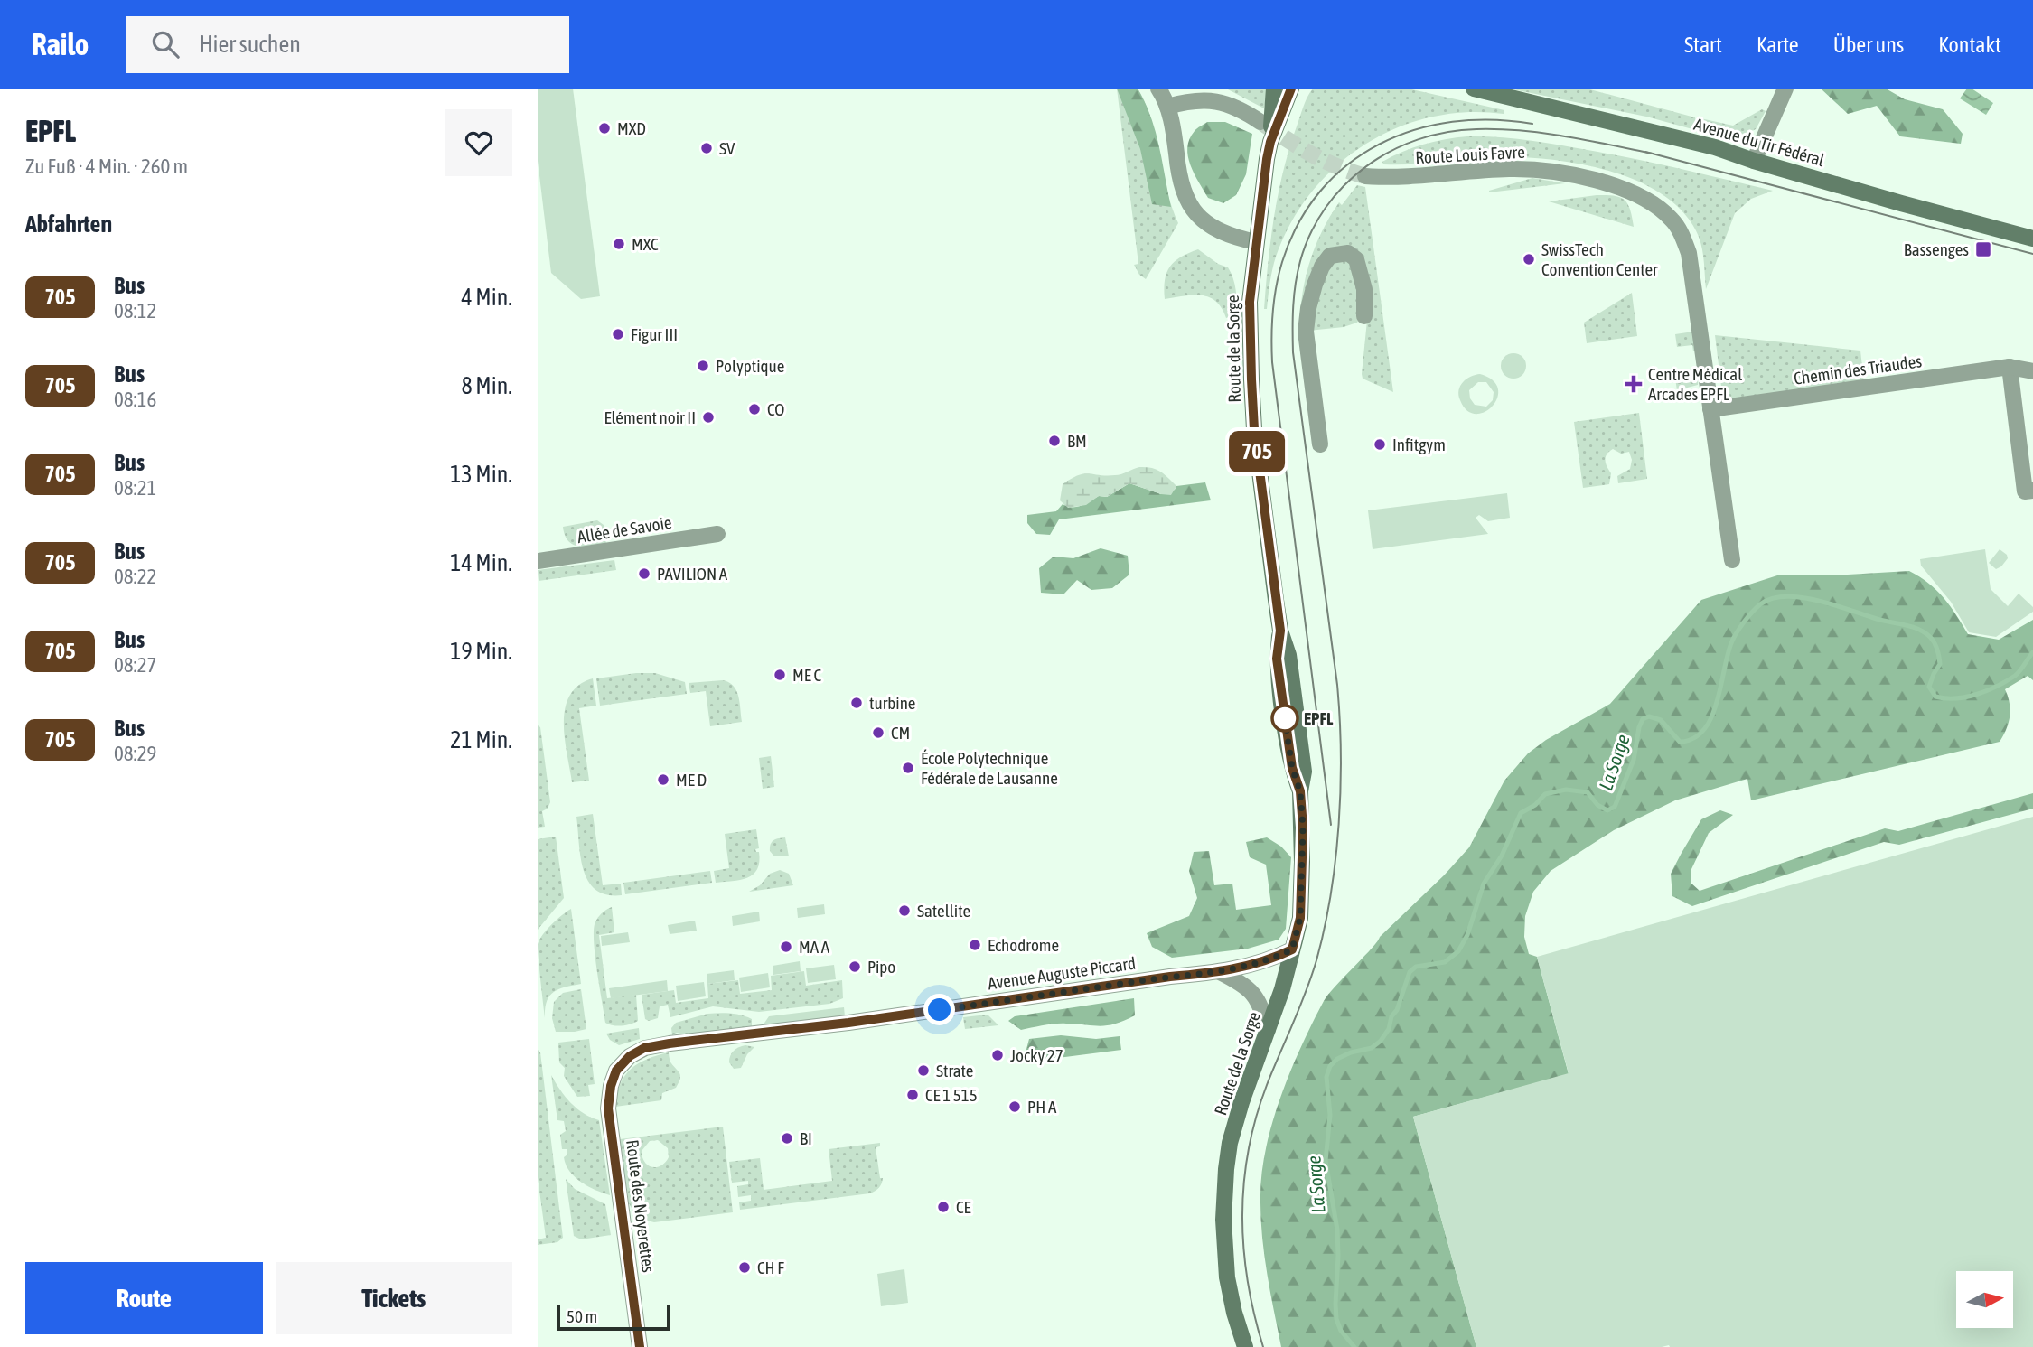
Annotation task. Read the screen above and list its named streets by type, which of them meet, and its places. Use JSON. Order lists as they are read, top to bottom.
{
  "streets": {
    "street": [
      "Avenue du Tir Fédéral",
      "Route Louis Favre",
      "Route de la Sorge",
      "Chemin des Triaudes",
      "Allée de Savoie",
      "Avenue Auguste Piccard",
      "Route des Noyerettes"
    ]
  },
  "crossings": [
    ["Route Louis Favre", "Chemin des Triaudes"],
    ["Route de la Sorge", "Avenue Auguste Piccard"],
    ["Avenue Auguste Piccard", "Route des Noyerettes"]
  ],
  "water": ["La Sorge"],
  "places": {
    "other": [
      "MXD",
      "SV",
      "MXC",
      "SwissTech Convention Center",
      "Figur III",
      "Polyptique",
      "CO",
      "Elément noir II",
      "BM",
      "Infitgym",
      "PAVILION A",
      "ME C",
      "turbine",
      "EPFL",
      "CM",
      "École Polytechnique Fédérale de Lausanne",
      "ME D",
      "Satellite",
      "Echodrome",
      "MA A",
      "Pipo",
      "Jocky 27",
      "Strate",
      "CE 1 515",
      "PH A",
      "BI",
      "CE",
      "CH F"
    ],
    "transit": ["Bassenges"],
    "health": ["Centre Médical Arcades EPFL"]
  },
  "lines": ["bus line 705"],
  "scale_bar": "50 m",
  "north": "right",
  "page": {
    "header": "Railo",
    "search": "Hier suchen",
    "nav": [
      "Start",
      "Karte",
      "Über uns",
      "Kontakt"
    ],
    "heading": [
      ["EPFL", "Zu Fuß · 4 Min. · 260 m"],
      "Abfahrten"
    ],
    "on_map": "705",
    "list": [
      {
        "mark": "705",
        "name": "Bus",
        "note": "08:12",
        "value": "4 Min."
      },
      {
        "mark": "705",
        "name": "Bus",
        "note": "08:16",
        "value": "8 Min."
      },
      {
        "mark": "705",
        "name": "Bus",
        "note": "08:21",
        "value": "13 Min."
      },
      {
        "mark": "705",
        "name": "Bus",
        "note": "08:22",
        "value": "14 Min."
      },
      {
        "mark": "705",
        "name": "Bus",
        "note": "08:27",
        "value": "19 Min."
      },
      {
        "mark": "705",
        "name": "Bus",
        "note": "08:29",
        "value": "21 Min."
      }
    ],
    "buttons": ["Route", "Tickets"],
    "scale": "50 m"
  }
}
